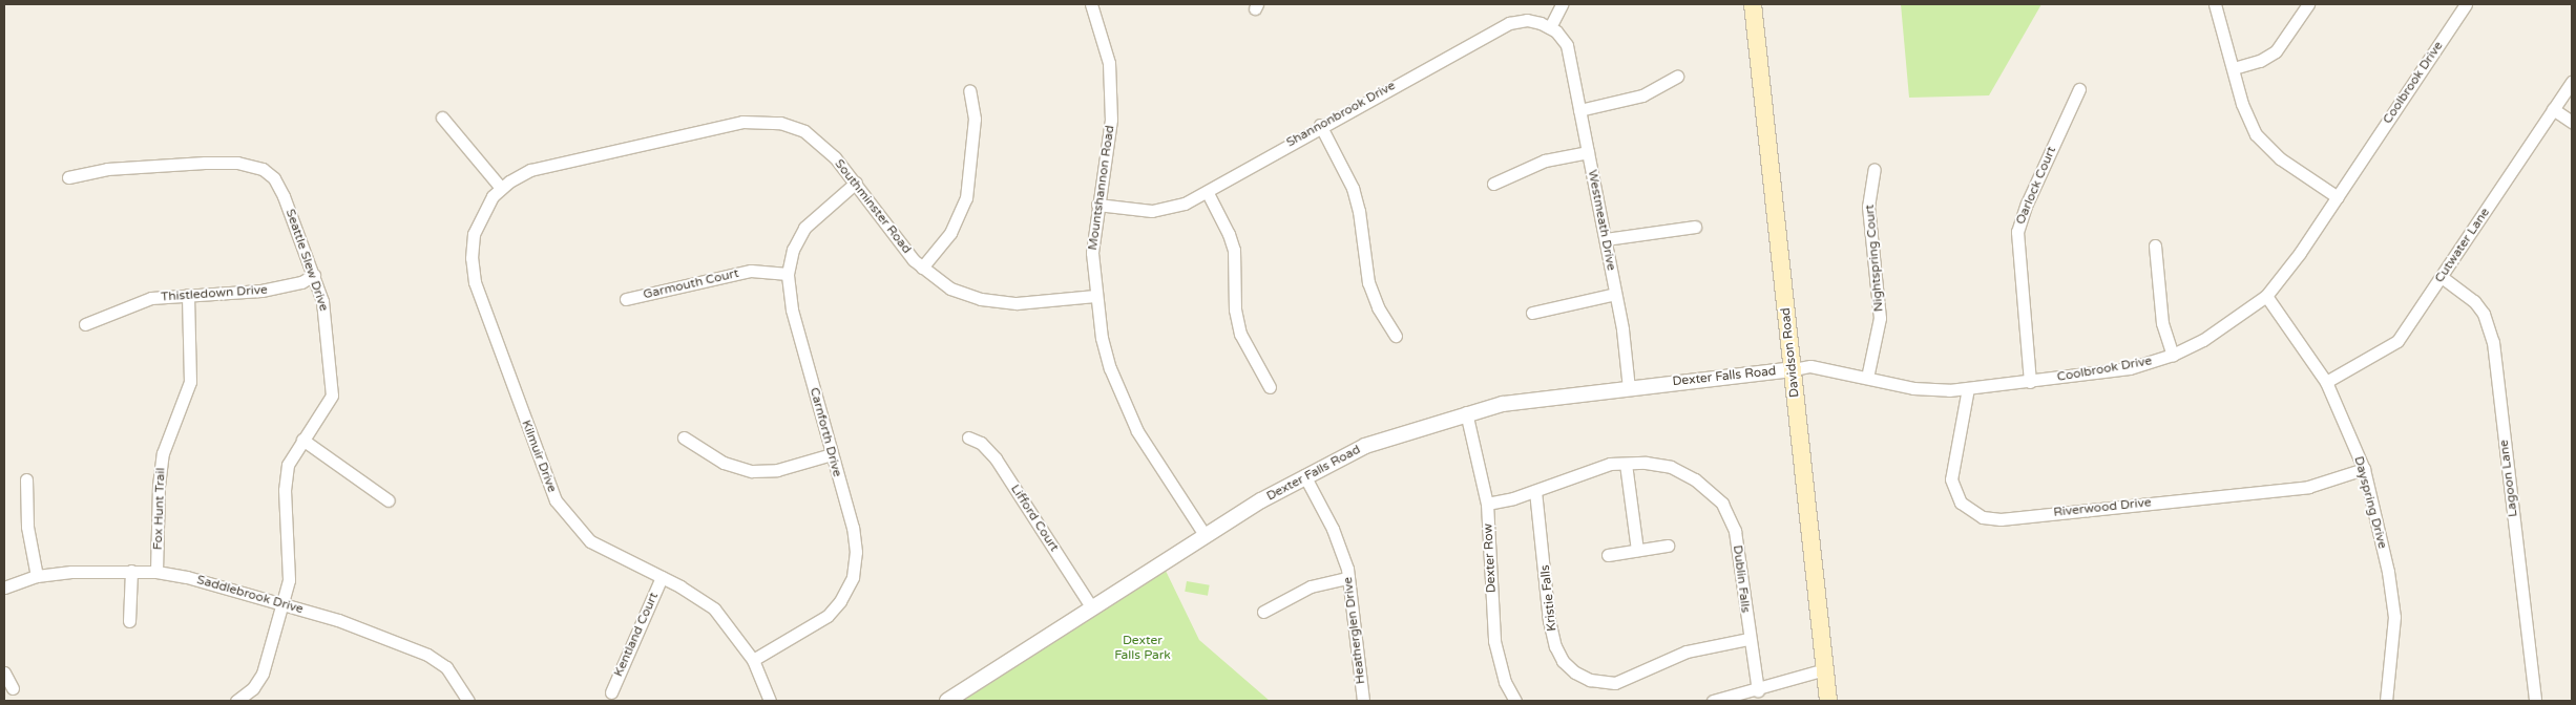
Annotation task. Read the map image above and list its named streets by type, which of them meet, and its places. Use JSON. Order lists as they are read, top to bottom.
{
  "streets": {
    "main road": ["Davidson Road"],
    "street": [
      "Coolbrook Drive",
      "Shannonbrook Drive",
      "Oarlock Court",
      "Mountshannon Road",
      "Southminster Road",
      "Westmeath Drive",
      "Cutwater Lane",
      "Nightspring Court",
      "Seattle Slew Drive",
      "Garmouth Court",
      "Thistledown Drive",
      "Dexter Falls Road",
      "Carnforth Drive",
      "Kilmuir Drive",
      "Lagoon Lane",
      "Dayspring Drive",
      "Riverwood Drive",
      "Fox Hunt Trail",
      "Lifford Court",
      "Dexter Row",
      "Dublin Falls",
      "Saddlebrook Drive",
      "Kristie Falls",
      "Heatherglen Drive",
      "Kentland Court"
    ]
  },
  "crossings": [
    ["Coolbrook Drive", "Oarlock Court"],
    ["Coolbrook Drive", "Nightspring Court"],
    ["Coolbrook Drive", "Davidson Road"],
    ["Coolbrook Drive", "Dexter Falls Road"],
    ["Coolbrook Drive", "Dayspring Drive"],
    ["Coolbrook Drive", "Riverwood Drive"],
    ["Shannonbrook Drive", "Mountshannon Road"],
    ["Shannonbrook Drive", "Westmeath Drive"],
    ["Mountshannon Road", "Southminster Road"],
    ["Mountshannon Road", "Dexter Falls Road"],
    ["Southminster Road", "Carnforth Drive"],
    ["Southminster Road", "Kilmuir Drive"],
    ["Westmeath Drive", "Dexter Falls Road"],
    ["Cutwater Lane", "Lagoon Lane"],
    ["Cutwater Lane", "Dayspring Drive"],
    ["Seattle Slew Drive", "Thistledown Drive"],
    ["Seattle Slew Drive", "Saddlebrook Drive"],
    ["Garmouth Court", "Carnforth Drive"],
    ["Thistledown Drive", "Fox Hunt Trail"],
    ["Davidson Road", "Dexter Falls Road"],
    ["Dexter Falls Road", "Lifford Court"],
    ["Dexter Falls Road", "Dexter Row"],
    ["Dexter Falls Road", "Heatherglen Drive"],
    ["Carnforth Drive", "Kilmuir Drive"],
    ["Kilmuir Drive", "Kentland Court"],
    ["Dayspring Drive", "Riverwood Drive"],
    ["Fox Hunt Trail", "Saddlebrook Drive"],
    ["Dexter Row", "Dublin Falls"],
    ["Dublin Falls", "Kristie Falls"]
  ],
  "parks": ["Dexter Falls Park"]
}
